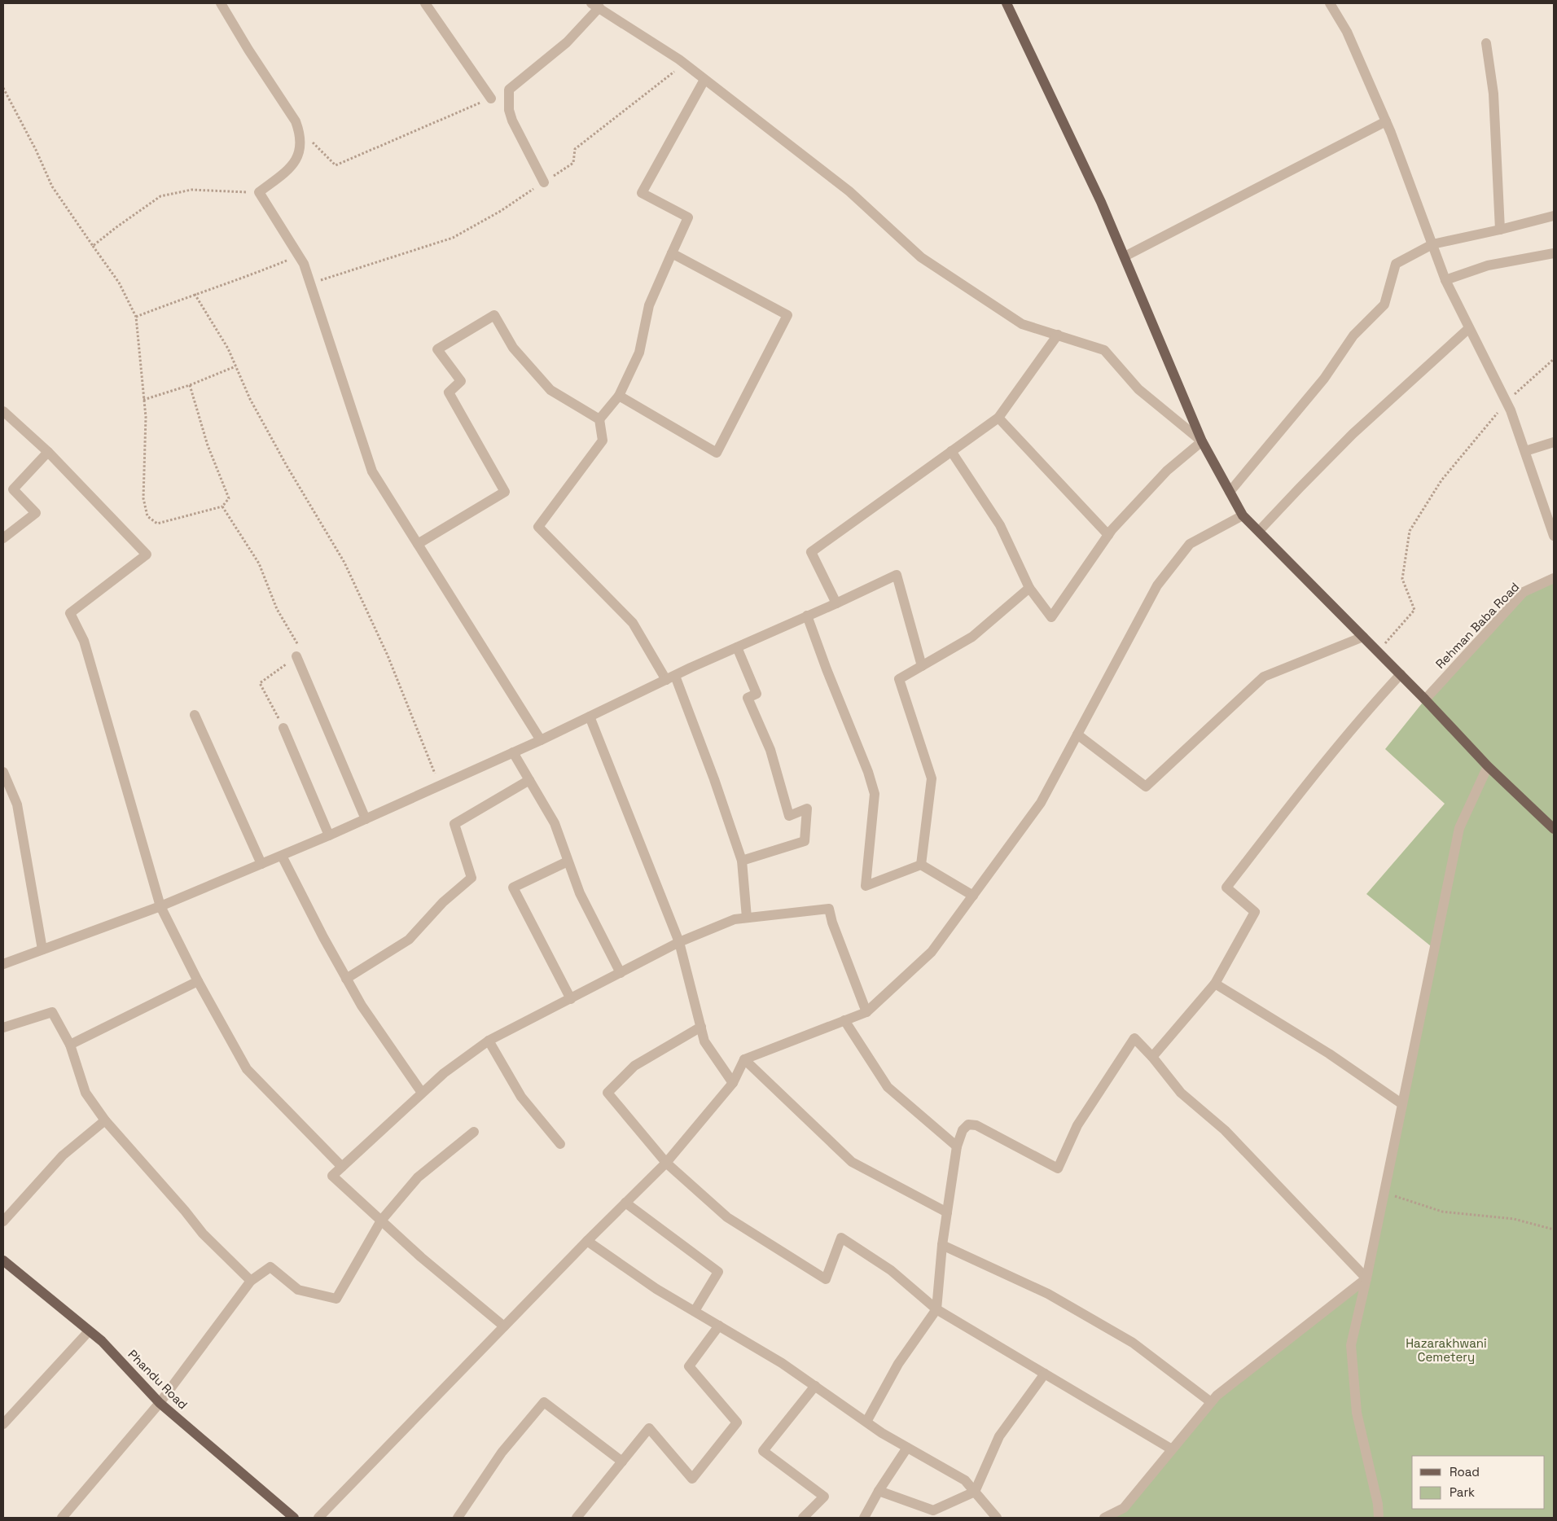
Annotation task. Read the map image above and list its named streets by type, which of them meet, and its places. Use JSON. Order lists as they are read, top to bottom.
{
  "streets": {
    "main road": ["Phandu Road"],
    "street": ["Rehman Baba Road"]
  },
  "parks": ["Hazarakhwani Cemetery"],
  "legend": ["Road", "Park"]
}
